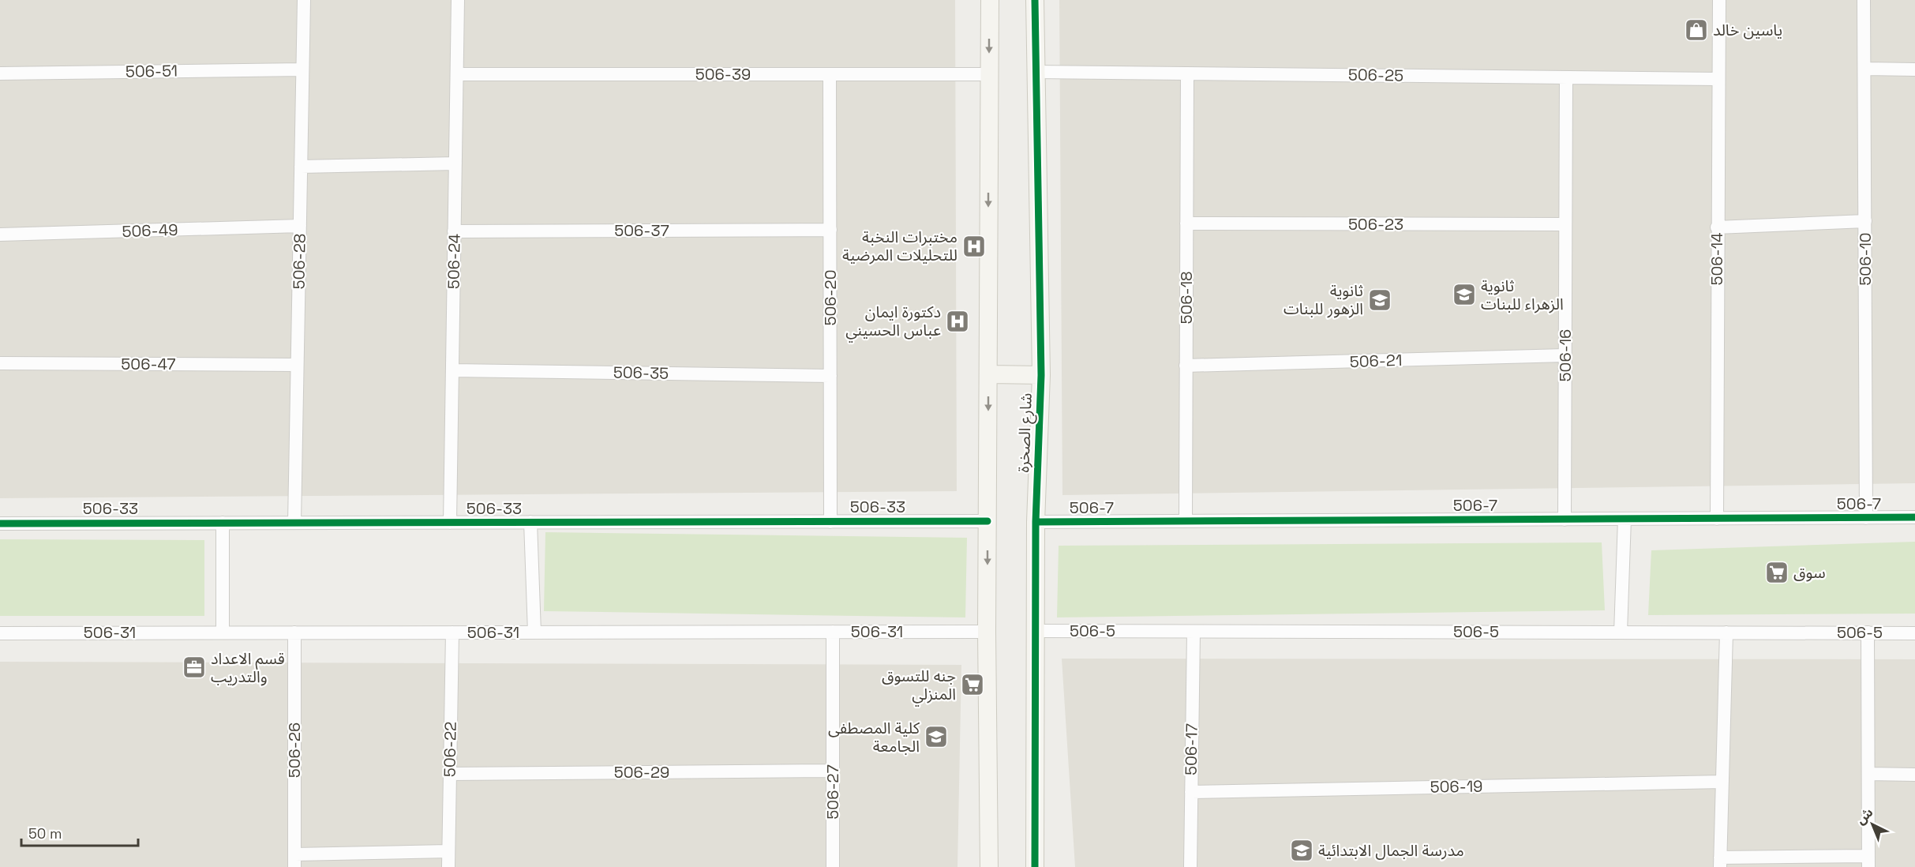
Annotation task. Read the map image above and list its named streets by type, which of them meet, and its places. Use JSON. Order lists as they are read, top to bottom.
{
  "streets": {
    "street": [
      "506-51",
      "506-39",
      "506-25",
      "506-23",
      "506-49",
      "506-37",
      "506-14",
      "506-10",
      "506-28",
      "506-24",
      "506-20",
      "506-18",
      "506-16",
      "506-21",
      "506-47",
      "506-35",
      "شارع الصخرة",
      "506-7",
      "506-33",
      "506-5",
      "506-31",
      "506-22",
      "506-17",
      "506-26",
      "506-29",
      "506-19",
      "506-27"
    ]
  },
  "crossings": [
    ["506-51", "506-28"],
    ["506-39", "506-24"],
    ["506-39", "506-20"],
    ["506-25", "506-14"],
    ["506-25", "506-18"],
    ["506-25", "506-16"],
    ["506-25", "شارع الصخرة"],
    ["506-23", "506-18"],
    ["506-23", "506-16"],
    ["506-49", "506-28"],
    ["506-37", "506-24"],
    ["506-37", "506-20"],
    ["506-14", "506-7"],
    ["506-10", "506-7"],
    ["506-28", "506-47"],
    ["506-28", "506-33"],
    ["506-24", "506-35"],
    ["506-24", "506-33"],
    ["506-20", "506-35"],
    ["506-20", "506-33"],
    ["506-18", "506-21"],
    ["506-18", "506-7"],
    ["506-16", "506-21"],
    ["506-16", "506-7"],
    ["شارع الصخرة", "506-7"],
    ["شارع الصخرة", "506-5"],
    ["506-5", "506-17"],
    ["506-31", "506-22"],
    ["506-31", "506-26"],
    ["506-31", "506-27"],
    ["506-22", "506-29"],
    ["506-17", "506-19"],
    ["506-29", "506-27"]
  ],
  "places": {
    "shop": ["ياسين خالد"],
    "hospital": ["مختبرات النخبة للتحليلات المرضية", "دكتورة ايمان عباس الحسيني"],
    "school or university": [
      "ثانوية الزهراء للبنات",
      "ثانوية الزهور للبنات",
      "كلية المصطفى الجامعة",
      "مدرسة الجمال الابتدائية"
    ],
    "supermarket": ["سوق", "جنه للتسوق المنزلي"],
    "office": ["قسم الاعداد والتدريب"]
  },
  "scale_bar": "50 m",
  "north": "top left"
}
